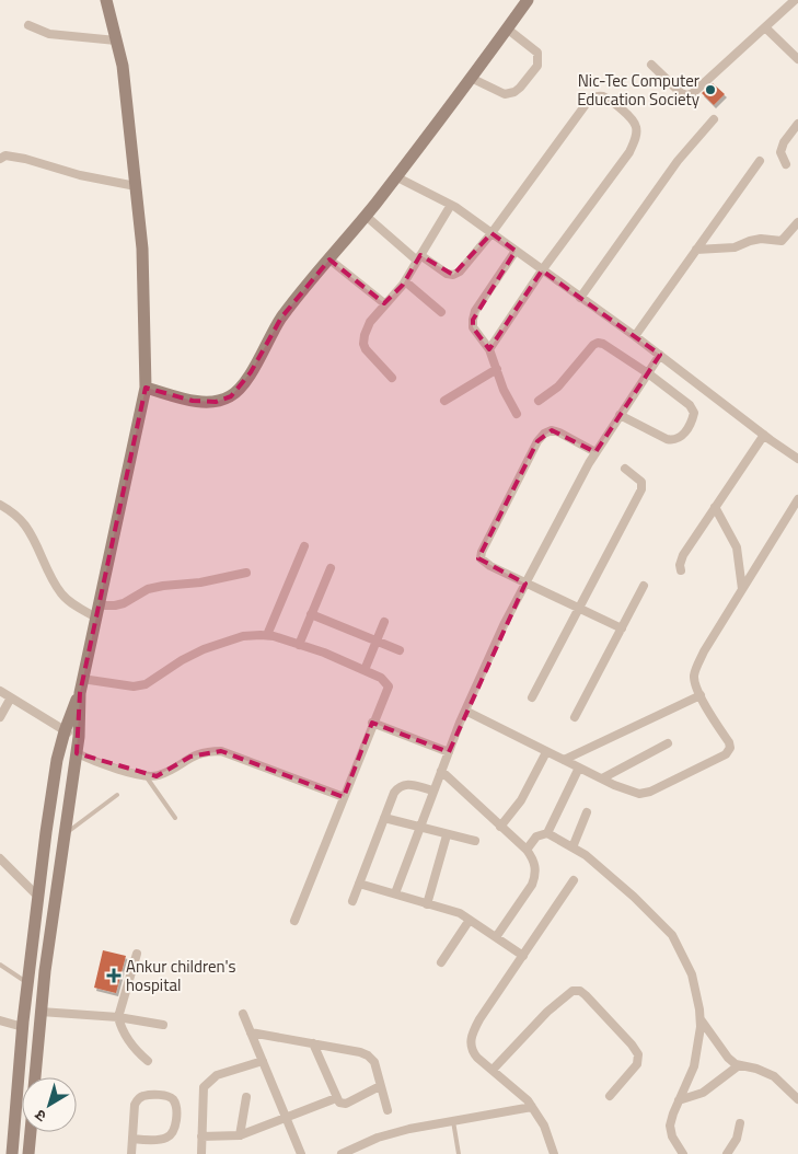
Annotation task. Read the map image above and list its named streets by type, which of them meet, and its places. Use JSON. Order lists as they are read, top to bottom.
{
  "places": {
    "other": ["Nic-Tec Computer Education Society"],
    "health": ["Ankur children's hospital"]
  },
  "north": "bottom left"
}
